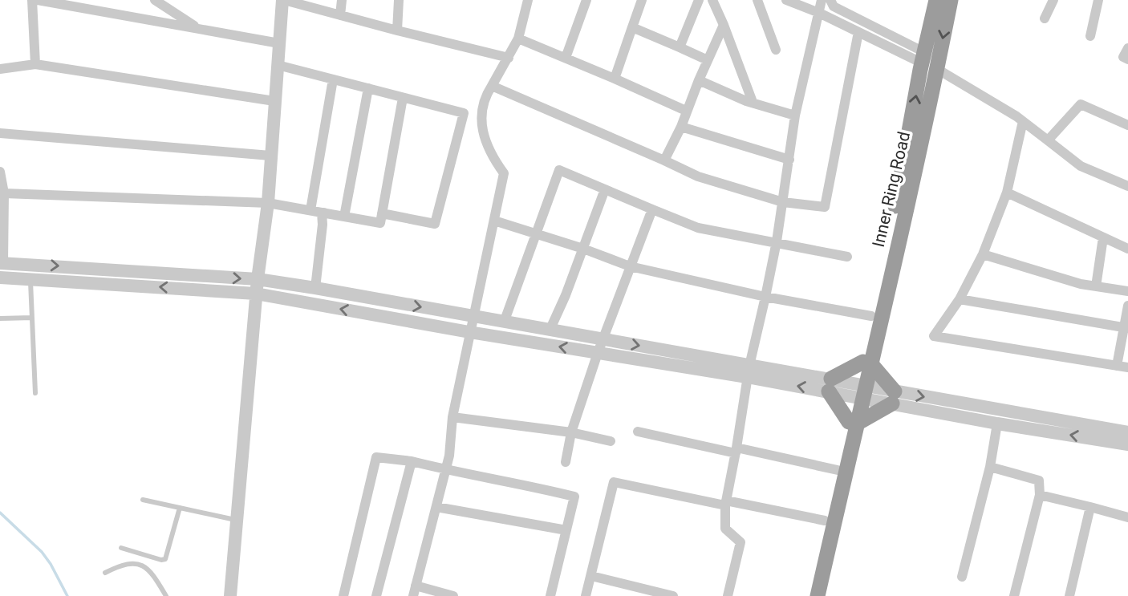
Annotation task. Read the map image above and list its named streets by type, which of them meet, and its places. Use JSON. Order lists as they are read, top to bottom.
{
  "streets": {
    "highway": ["Inner Ring Road"]
  }
}
